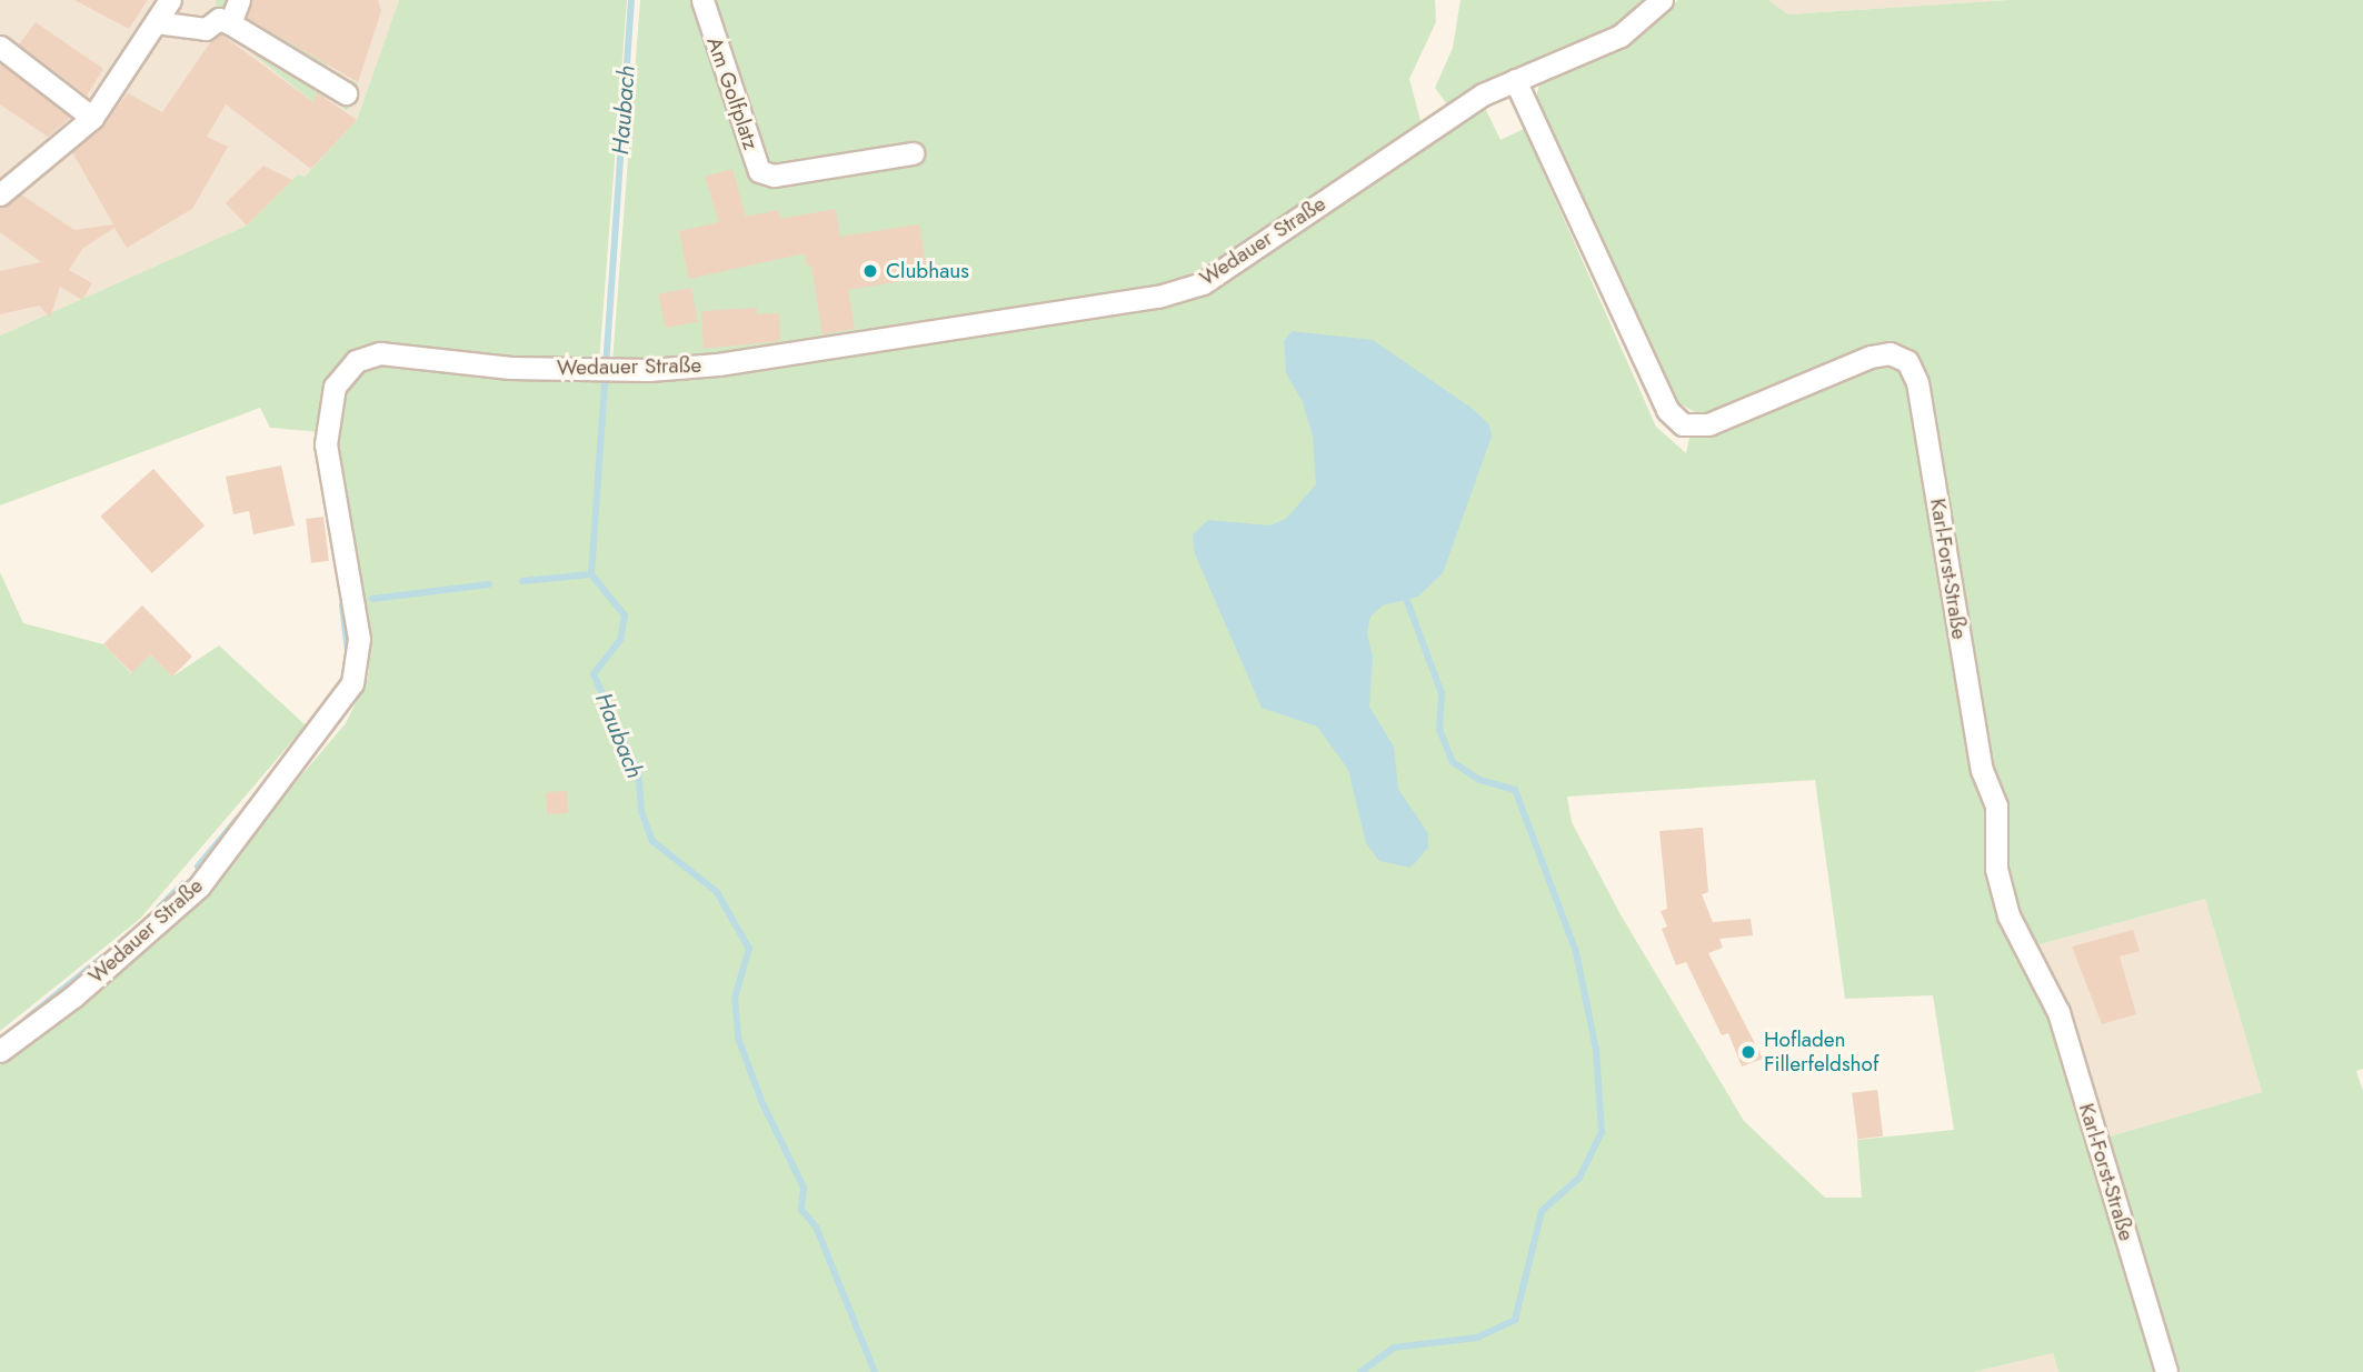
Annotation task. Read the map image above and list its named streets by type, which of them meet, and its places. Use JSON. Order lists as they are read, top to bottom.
{
  "streets": {
    "street": ["Am Golfplatz", "Wedauer Straße", "Karl-Forst-Straße"]
  },
  "crossings": [
    ["Wedauer Straße", "Karl-Forst-Straße"]
  ],
  "water": ["Haubach"],
  "places": ["Clubhaus", "Hofladen Fillerfeldshof"]
}
